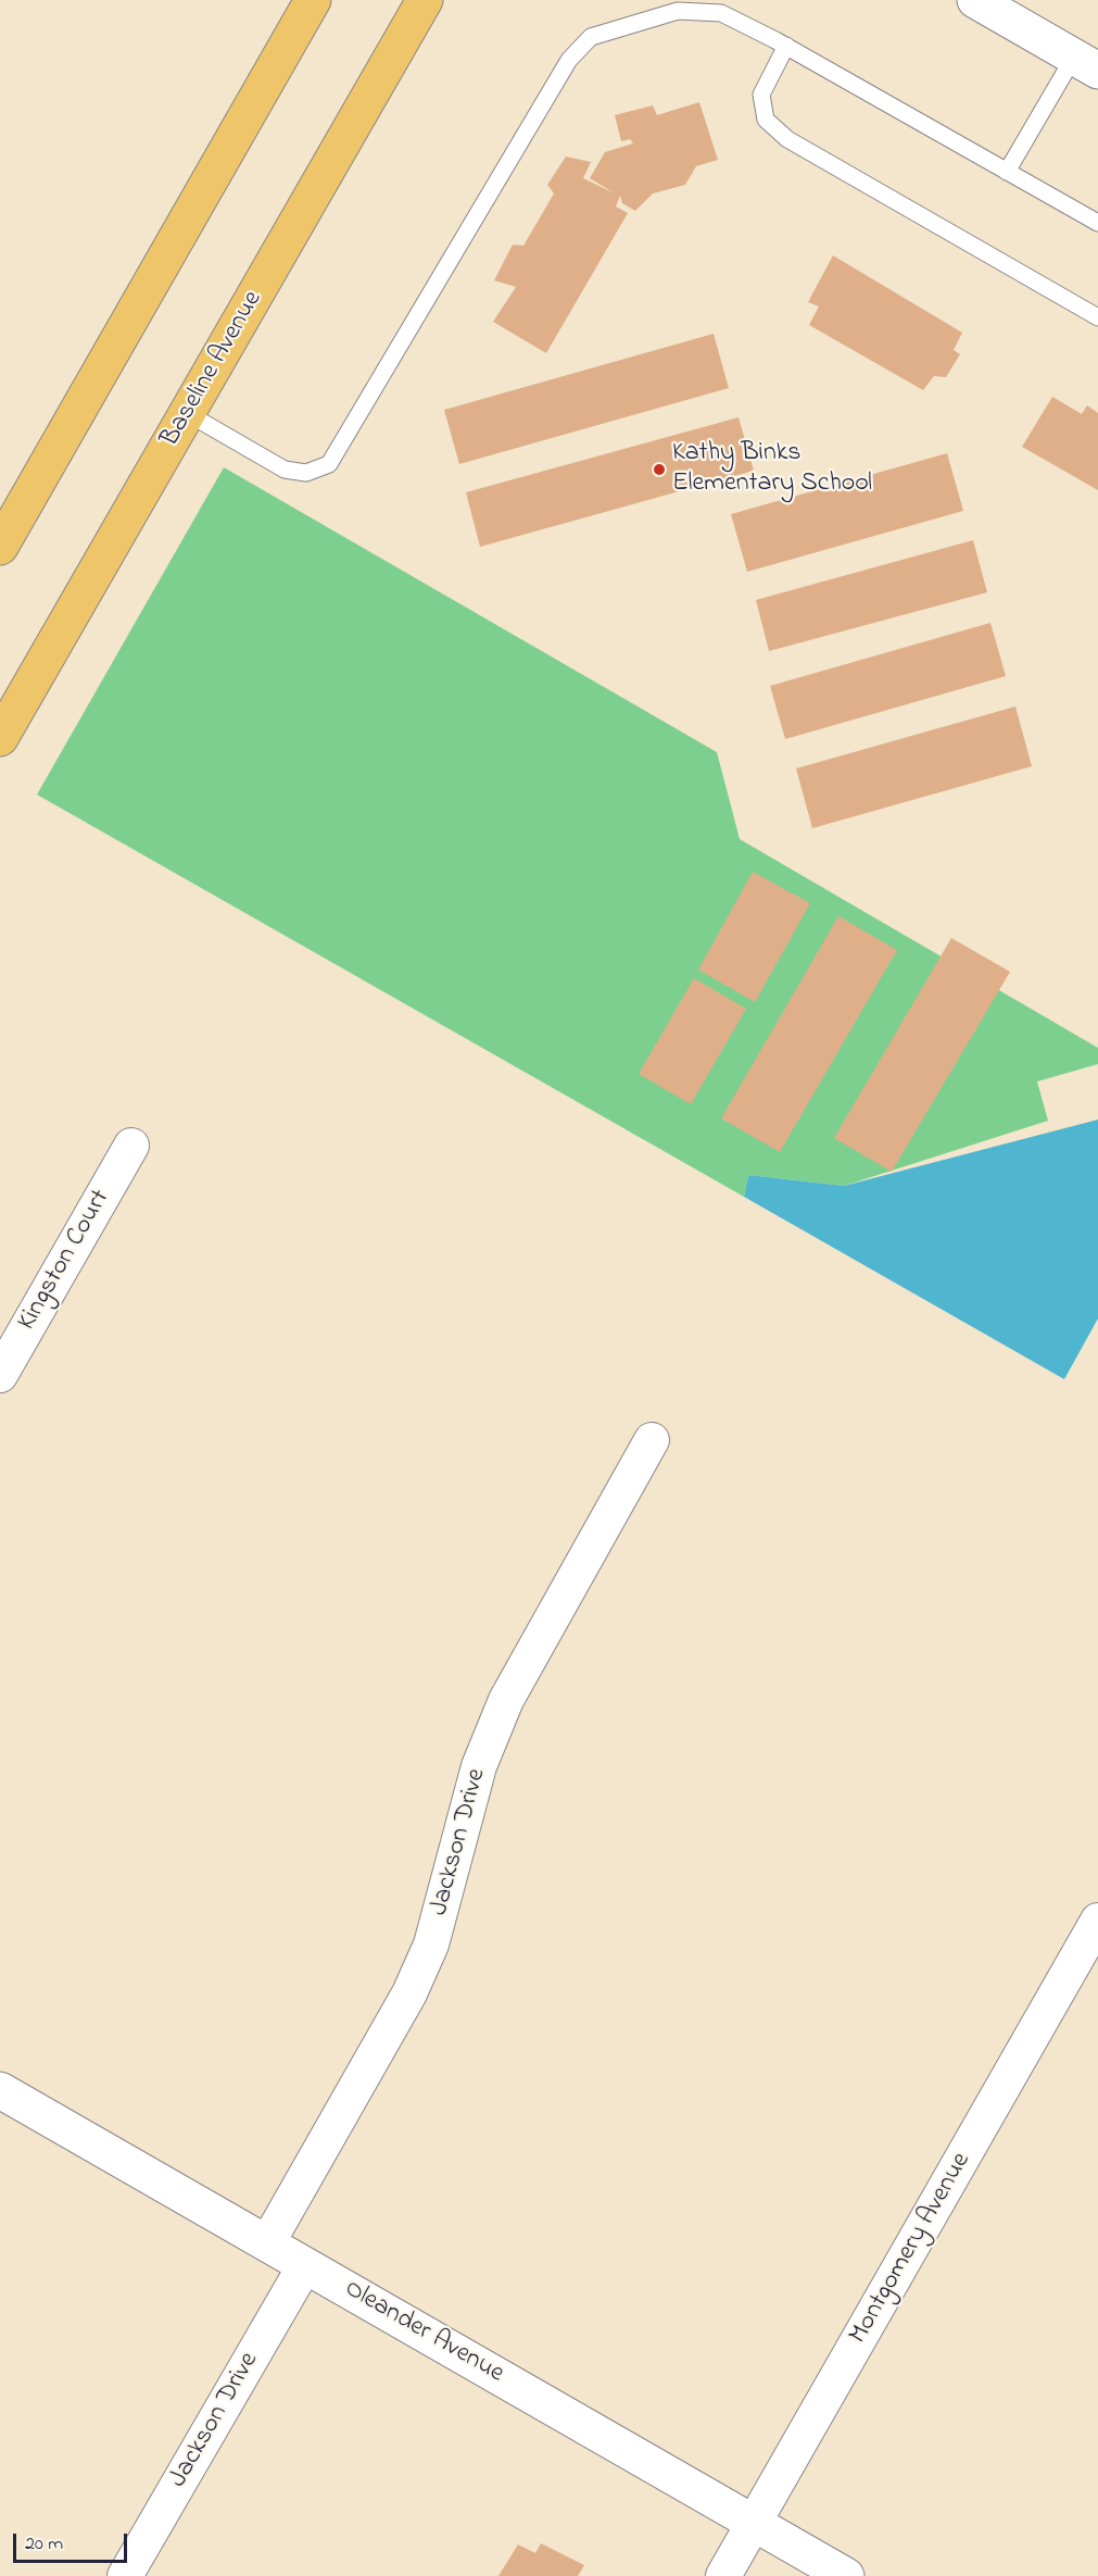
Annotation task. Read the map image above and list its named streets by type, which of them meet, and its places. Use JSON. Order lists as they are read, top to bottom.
{
  "streets": {
    "main road": ["Baseline Avenue"],
    "street": [
      "Kingston Court",
      "Jackson Drive",
      "Montgomery Avenue",
      "Oleander Avenue"
    ]
  },
  "crossings": [
    ["Jackson Drive", "Oleander Avenue"],
    ["Montgomery Avenue", "Oleander Avenue"]
  ],
  "places": ["Kathy Binks Elementary School"],
  "scale_bar": "20 m"
}
